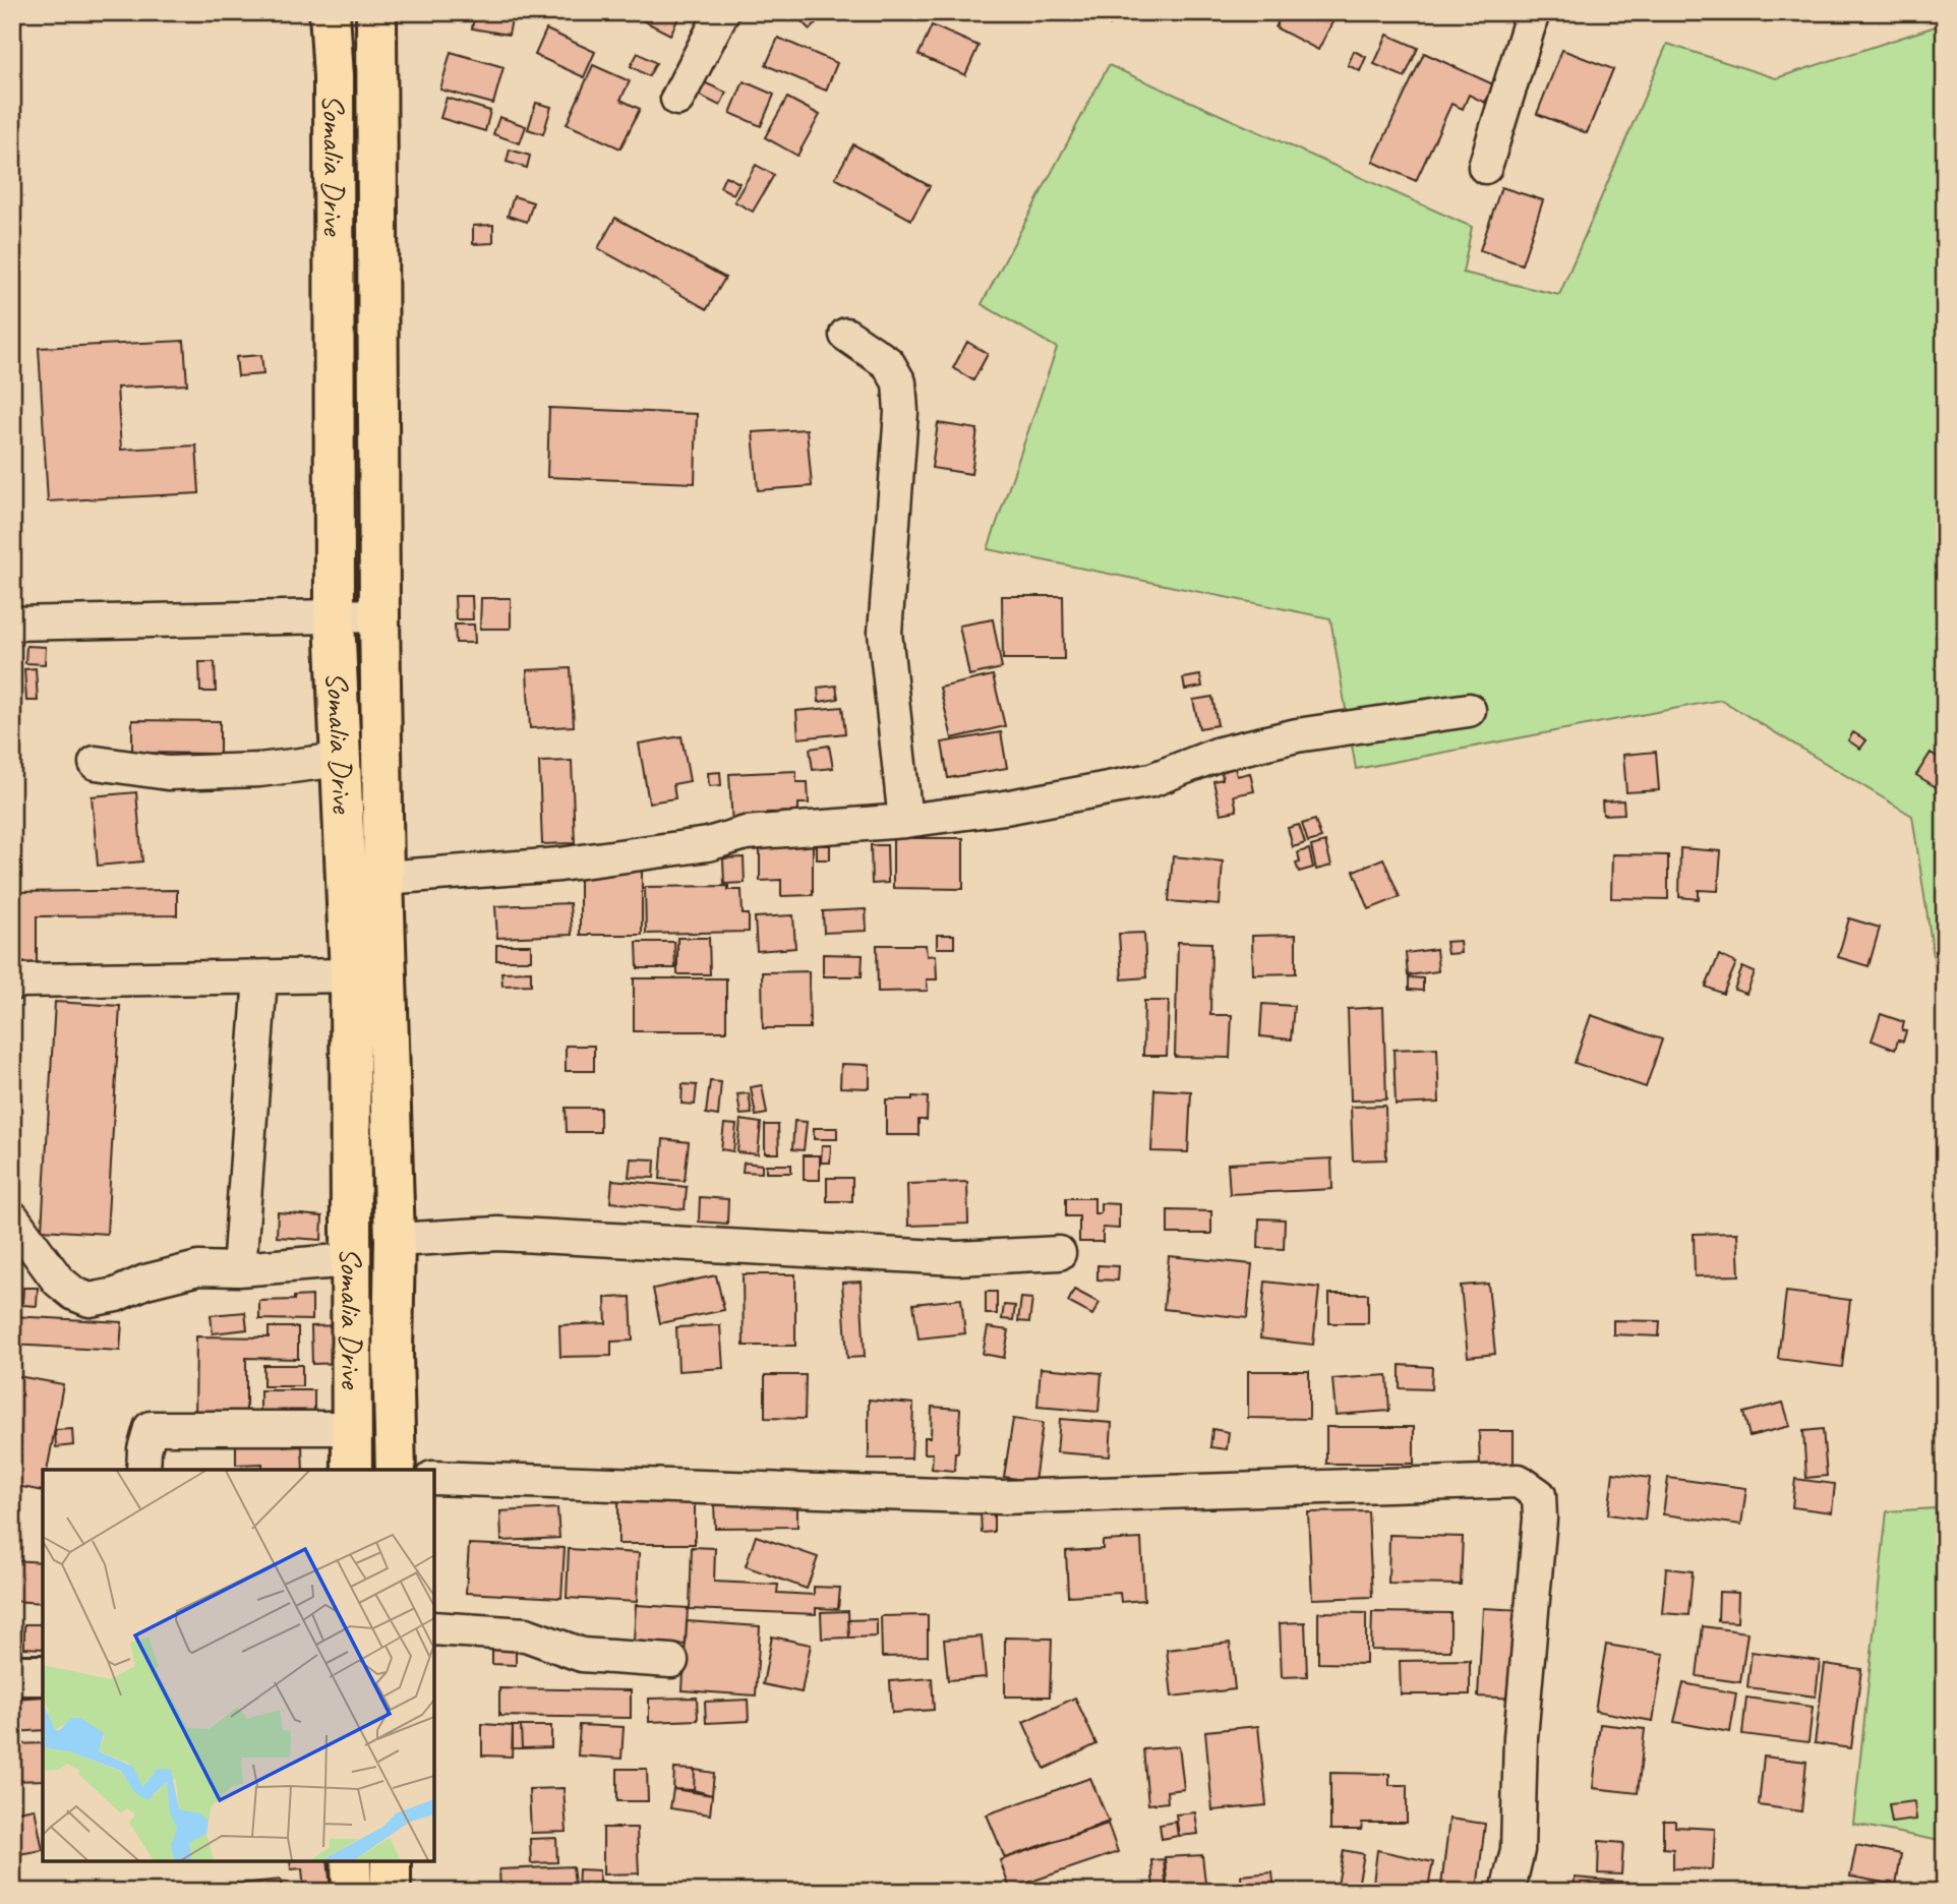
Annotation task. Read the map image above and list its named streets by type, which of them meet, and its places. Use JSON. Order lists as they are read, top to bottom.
{
  "streets": {
    "main road": ["Somalia Drive"]
  }
}
